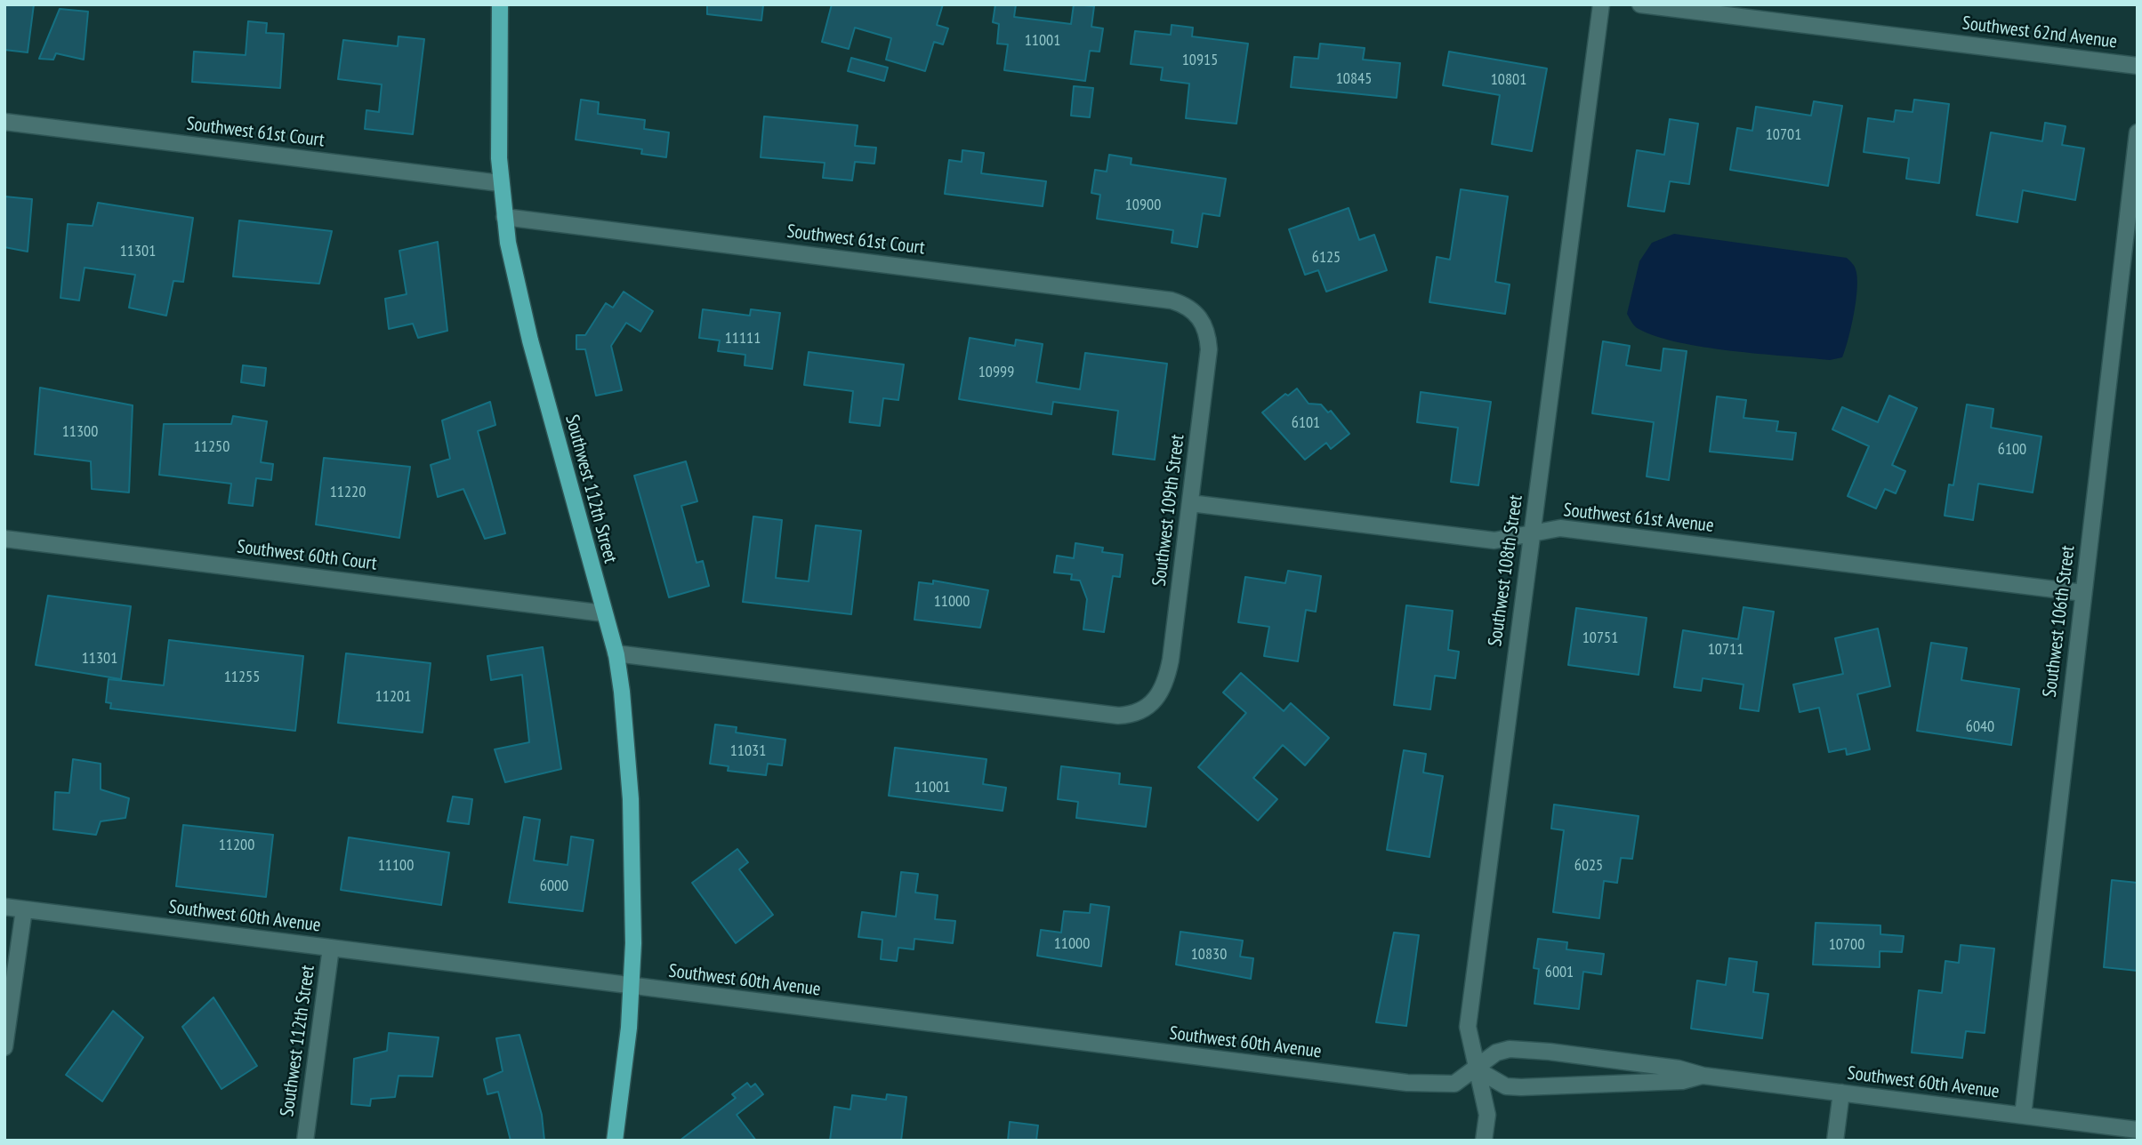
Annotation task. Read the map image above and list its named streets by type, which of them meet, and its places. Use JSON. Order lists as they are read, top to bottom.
{
  "streets": {
    "main road": ["Southwest 112th Street"],
    "street": [
      "Southwest 62nd Avenue",
      "Southwest 61st Court",
      "Southwest 109th Street",
      "Southwest 61st Avenue",
      "Southwest 60th Court",
      "Southwest 108th Street",
      "Southwest 106th Street",
      "Southwest 60th Avenue"
    ]
  },
  "crossings": [
    ["Southwest 61st Court", "Southwest 112th Street"],
    ["Southwest 61st Court", "Southwest 109th Street"],
    ["Southwest 112th Street", "Southwest 109th Street"],
    ["Southwest 112th Street", "Southwest 60th Court"],
    ["Southwest 112th Street", "Southwest 60th Avenue"],
    ["Southwest 109th Street", "Southwest 61st Avenue"],
    ["Southwest 61st Avenue", "Southwest 108th Street"],
    ["Southwest 61st Avenue", "Southwest 106th Street"],
    ["Southwest 108th Street", "Southwest 60th Avenue"],
    ["Southwest 106th Street", "Southwest 60th Avenue"]
  ],
  "house_numbers": [
    "11001",
    "10915",
    "10845",
    "10801",
    "10701",
    "10900",
    "11301",
    "6125",
    "11111",
    "10999",
    "6101",
    "11300",
    "11250",
    "6100",
    "11220",
    "11000",
    "10751",
    "10711",
    "11301",
    "11255",
    "11201",
    "6040",
    "11031",
    "11001",
    "11200",
    "11100",
    "6025",
    "6000",
    "11000",
    "10700",
    "10830",
    "6001"
  ]
}
